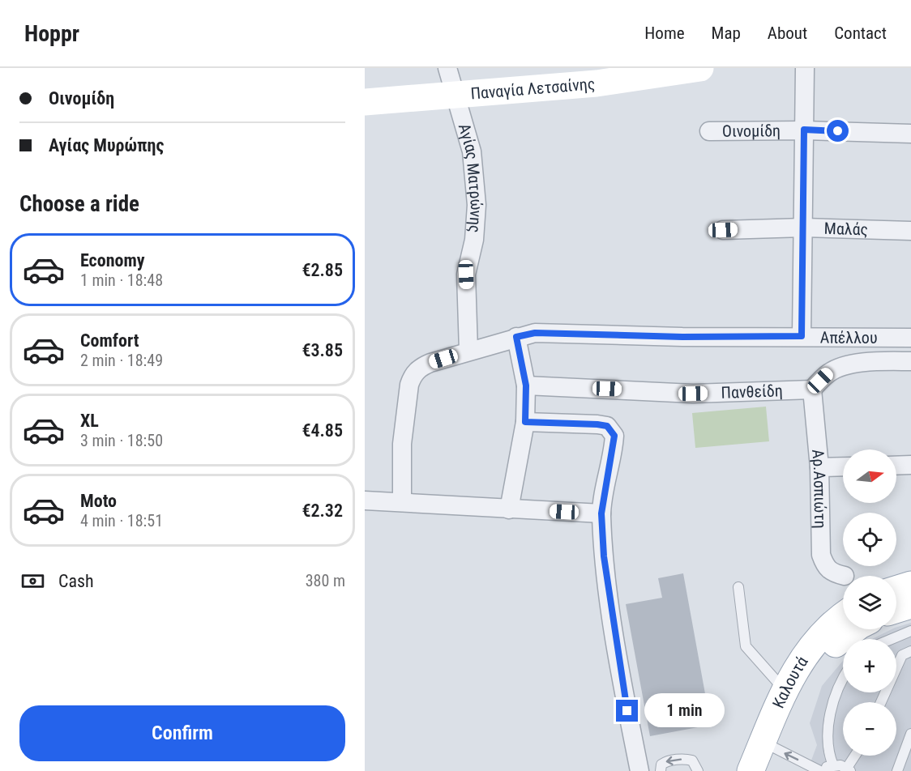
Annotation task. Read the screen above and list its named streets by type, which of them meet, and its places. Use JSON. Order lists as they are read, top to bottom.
{
  "streets": {
    "main road": ["Παναγία Λετσαίνης", "Καλουτά"],
    "street": [
      "Οινομίδη",
      "Αγίας Ματρώνης",
      "Μαλάς",
      "Απέλλου",
      "Πανθείδη",
      "Αρ.Ασπιώτη"
    ]
  },
  "crossings": [
    ["Παναγία Λετσαίνης", "Αγίας Ματρώνης"],
    ["Αγίας Ματρώνης", "Απέλλου"],
    ["Πανθείδη", "Αρ.Ασπιώτη"]
  ],
  "north": "right",
  "page": {
    "header": "Hoppr",
    "nav": [
      "Home",
      "Map",
      "About",
      "Contact"
    ],
    "banner": ["Οινομίδη", "Αγίας Μυρώπης"],
    "heading": "Choose a ride",
    "list": [
      {
        "name": "Economy",
        "note": "1 min · 18:48",
        "value": "€2.85"
      },
      {
        "name": "Comfort",
        "note": "2 min · 18:49",
        "value": "€3.85"
      },
      {
        "name": "XL",
        "note": "3 min · 18:50",
        "value": "€4.85"
      },
      {
        "name": "Moto",
        "note": "4 min · 18:51",
        "value": "€2.32"
      }
    ],
    "map_buttons": ["+", "−"],
    "pay": ["Cash", "380 m"],
    "bubble": "1 min",
    "buttons": "Confirm"
  }
}
